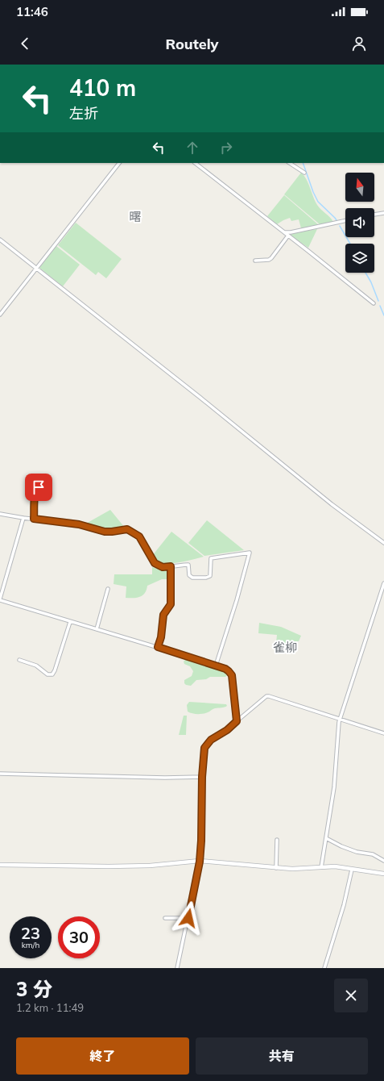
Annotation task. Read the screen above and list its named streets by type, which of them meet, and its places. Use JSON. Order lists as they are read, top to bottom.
{
  "districts": ["曙", "雀柳"],
  "north": "top",
  "page": {
    "status": "11:46",
    "header": "Routely",
    "turn": ["410 m", "左折"],
    "speed": "23 km/h",
    "limit": "30",
    "heading": ["3 分", "1.2 km · 11:49"],
    "buttons": ["終了", "共有"]
  }
}
